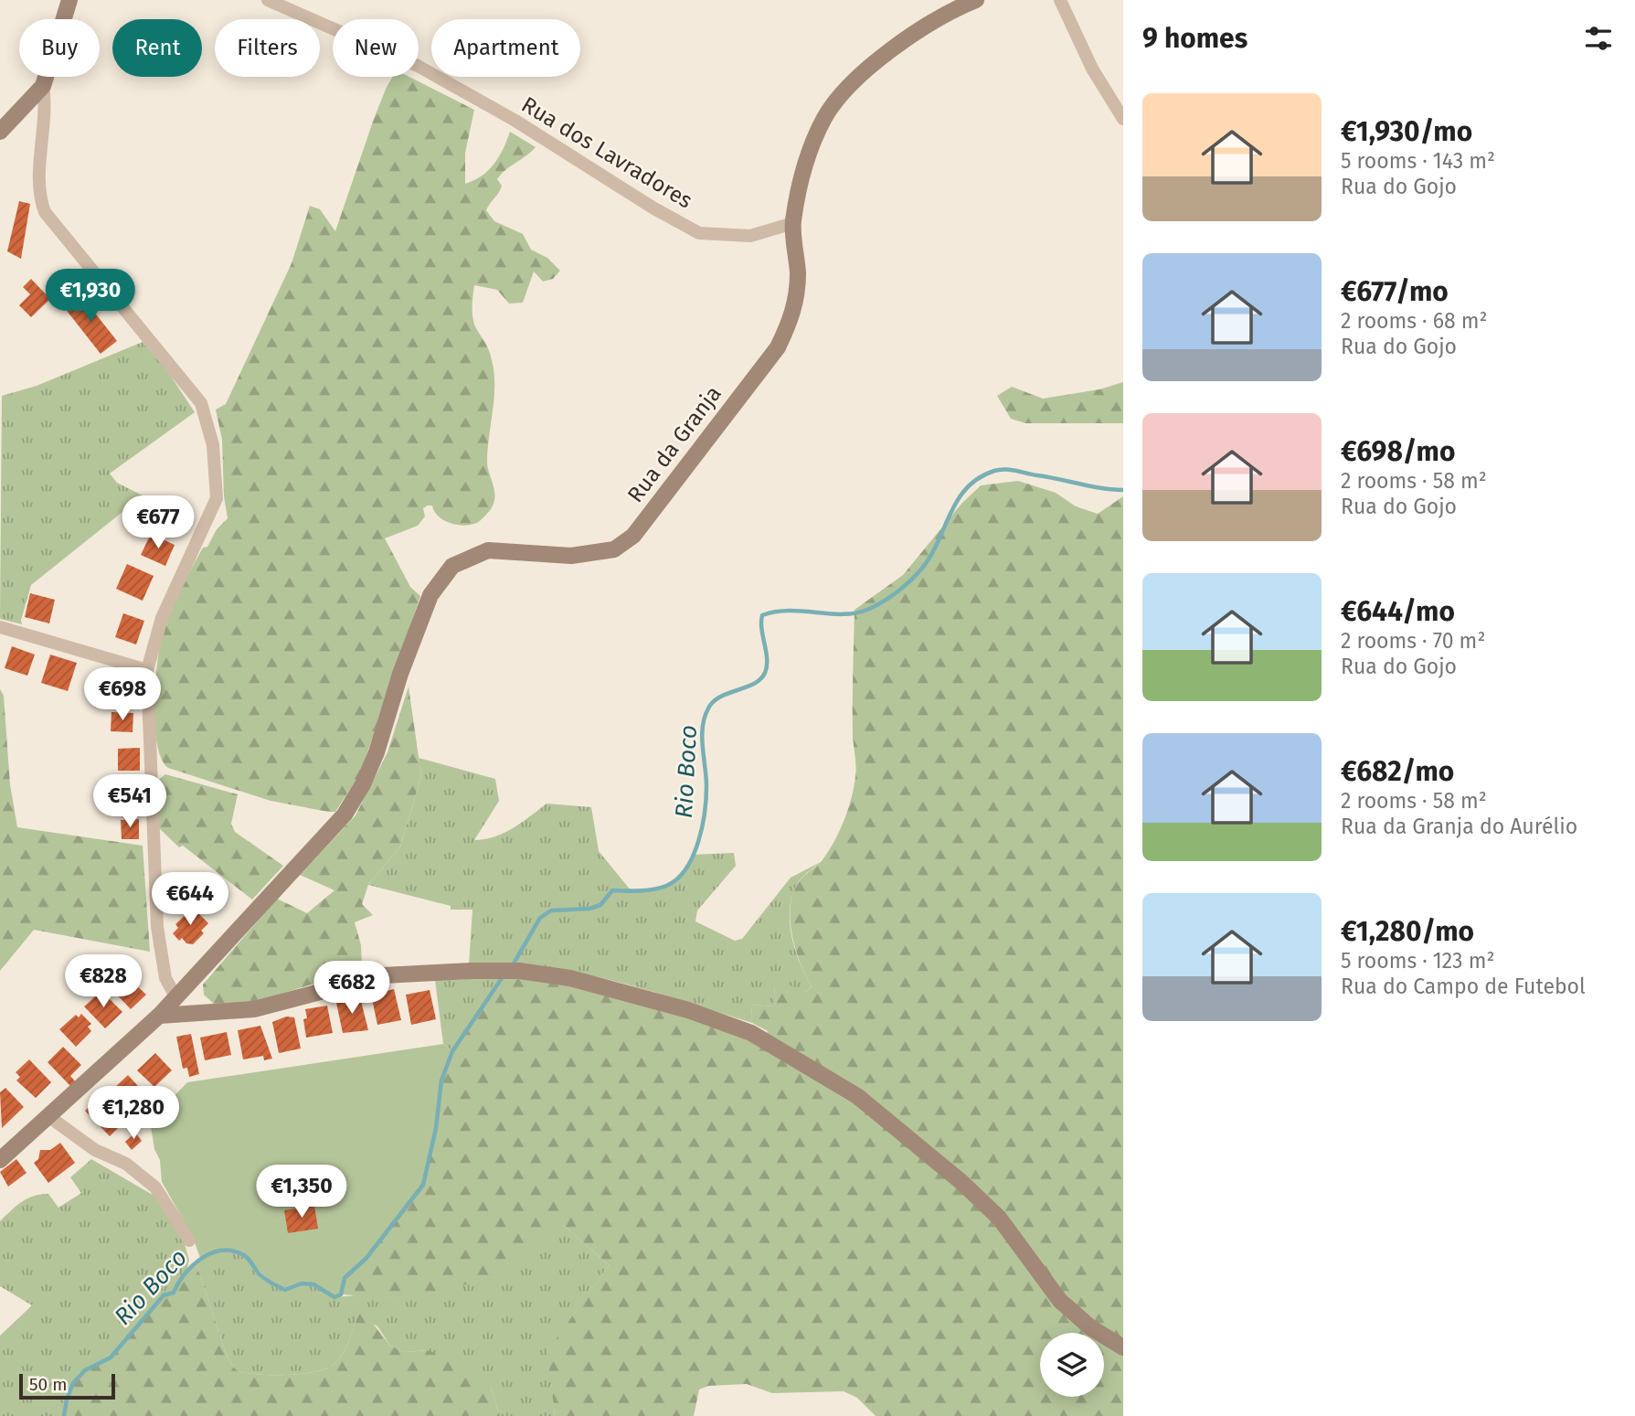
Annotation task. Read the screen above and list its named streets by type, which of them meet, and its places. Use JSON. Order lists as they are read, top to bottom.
{
  "streets": {
    "street": ["Rua dos Lavradores", "Rua da Granja"]
  },
  "crossings": [
    ["Rua dos Lavradores", "Rua da Granja"]
  ],
  "water": ["Rio Boco"],
  "scale_bar": "50 m",
  "page": {
    "heading": "9 homes",
    "chip": [
      "Buy",
      "Rent",
      "Filters",
      "New",
      "Apartment"
    ],
    "list": [
      {
        "name": "€1,930/mo",
        "note": "5 rooms · 143 m² · Rua do Gojo"
      },
      {
        "name": "€677/mo",
        "note": "2 rooms · 68 m² · Rua do Gojo"
      },
      {
        "name": "€698/mo",
        "note": "2 rooms · 58 m² · Rua do Gojo"
      },
      {
        "name": "€644/mo",
        "note": "2 rooms · 70 m² · Rua do Gojo"
      },
      {
        "name": "€682/mo",
        "note": "2 rooms · 58 m² · Rua da Granja do Aurélio"
      },
      {
        "name": "€1,280/mo",
        "note": "5 rooms · 123 m² · Rua do Campo de Futebol"
      }
    ],
    "price": [
      "€1,930",
      "€677",
      "€698",
      "€541",
      "€644",
      "€828",
      "€682",
      "€1,280",
      "€1,350"
    ],
    "scale": "50 m"
  }
}
